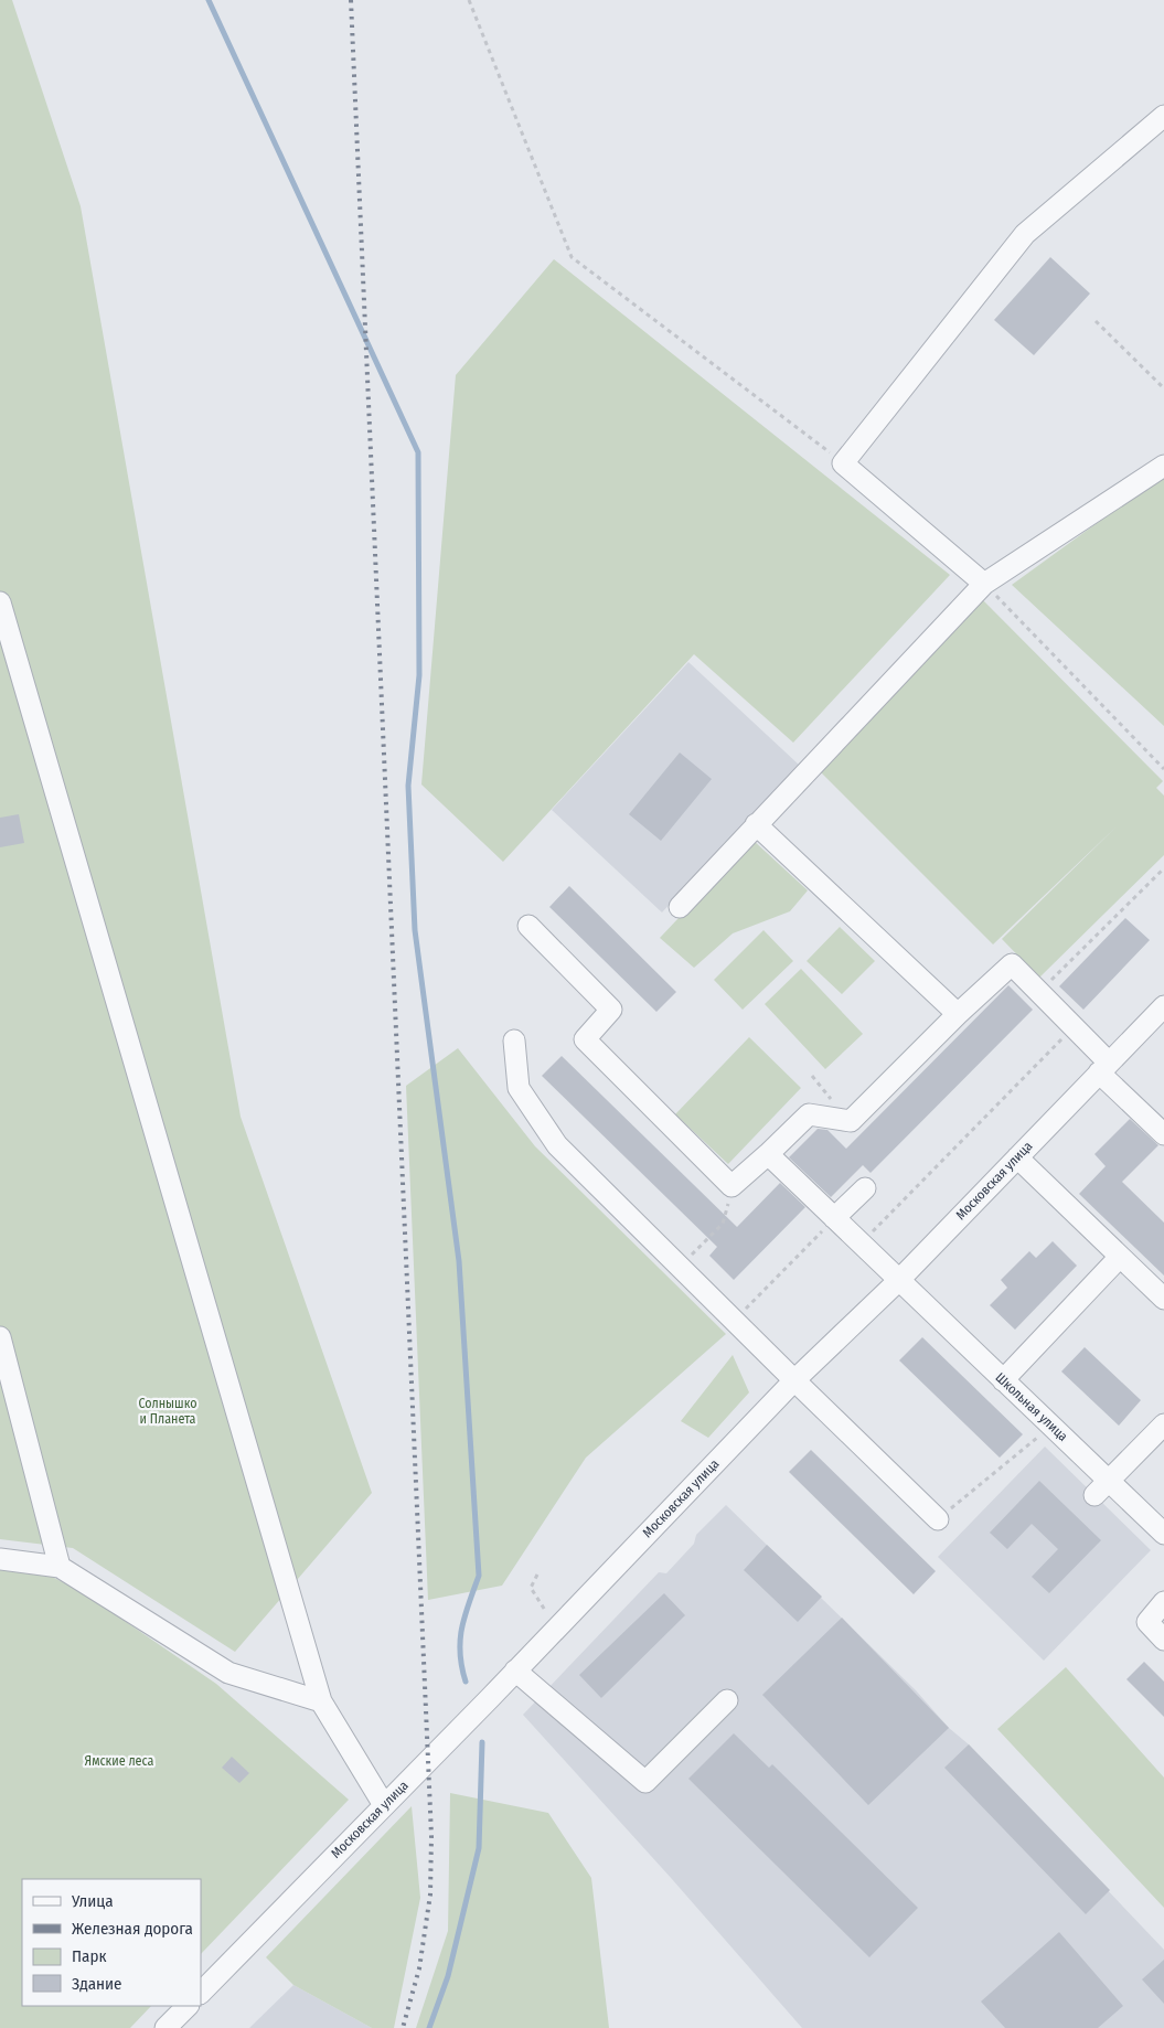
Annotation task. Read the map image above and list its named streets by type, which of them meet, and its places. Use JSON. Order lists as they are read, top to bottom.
{
  "streets": {
    "street": ["Московская улица", "Школьная улица"]
  },
  "crossings": [
    ["Московская улица", "Школьная улица"]
  ],
  "parks": ["Солнышко и Планета", "Ямские леса"],
  "legend": [
    "Улица",
    "Железная дорога",
    "Парк",
    "Здание"
  ]
}
